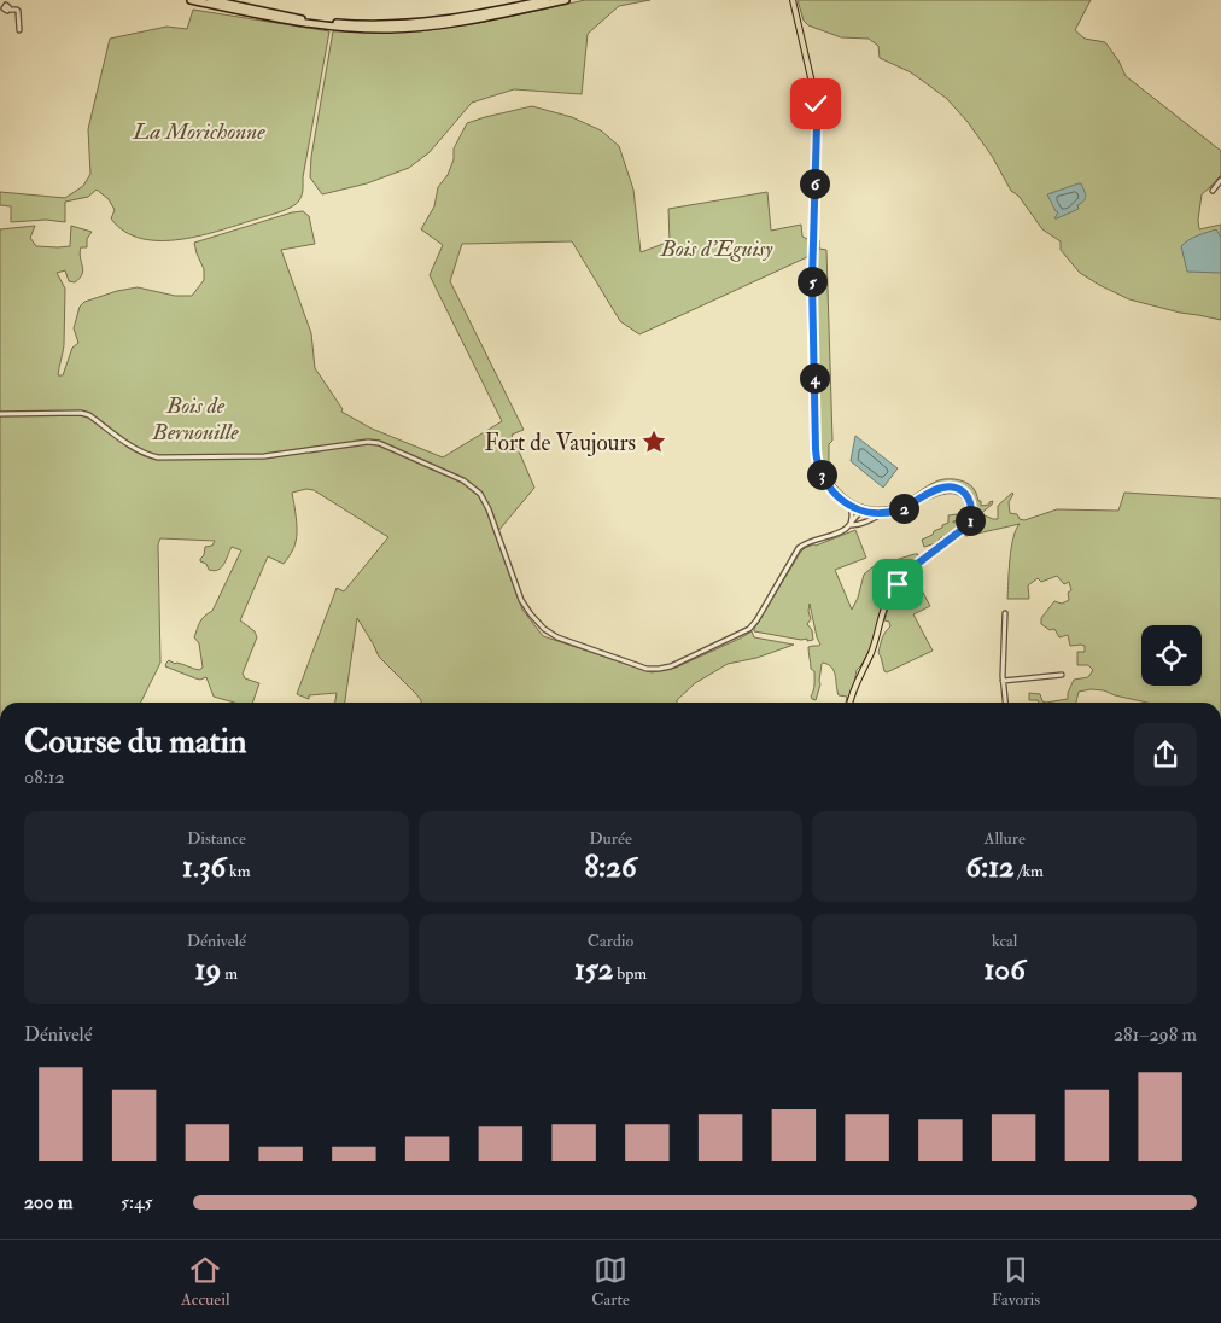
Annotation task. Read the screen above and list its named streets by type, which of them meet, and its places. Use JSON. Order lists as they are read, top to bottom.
{
  "parks": ["La Morichonne", "Bois d'Eguisy", "Bois de Bernouille"],
  "places": {
    "place": ["Fort de Vaujours"]
  },
  "page": {
    "pins": [
      "6",
      "5",
      "4",
      "3",
      "2",
      "1"
    ],
    "heading": ["Course du matin", "08:12"],
    "stats": [
      ["Distance", "1.36 km"],
      ["Durée", "8:26"],
      ["Allure", "6:12 /km"],
      ["Dénivelé", "19 m"],
      ["Cardio", "152 bpm"],
      ["kcal", "106"]
    ],
    "chart": ["Dénivelé", "281–298 m"],
    "list": [
      {
        "name": "200 m",
        "note": "5:45"
      }
    ],
    "tabs": ["Accueil", "Carte", "Favoris"]
  }
}
